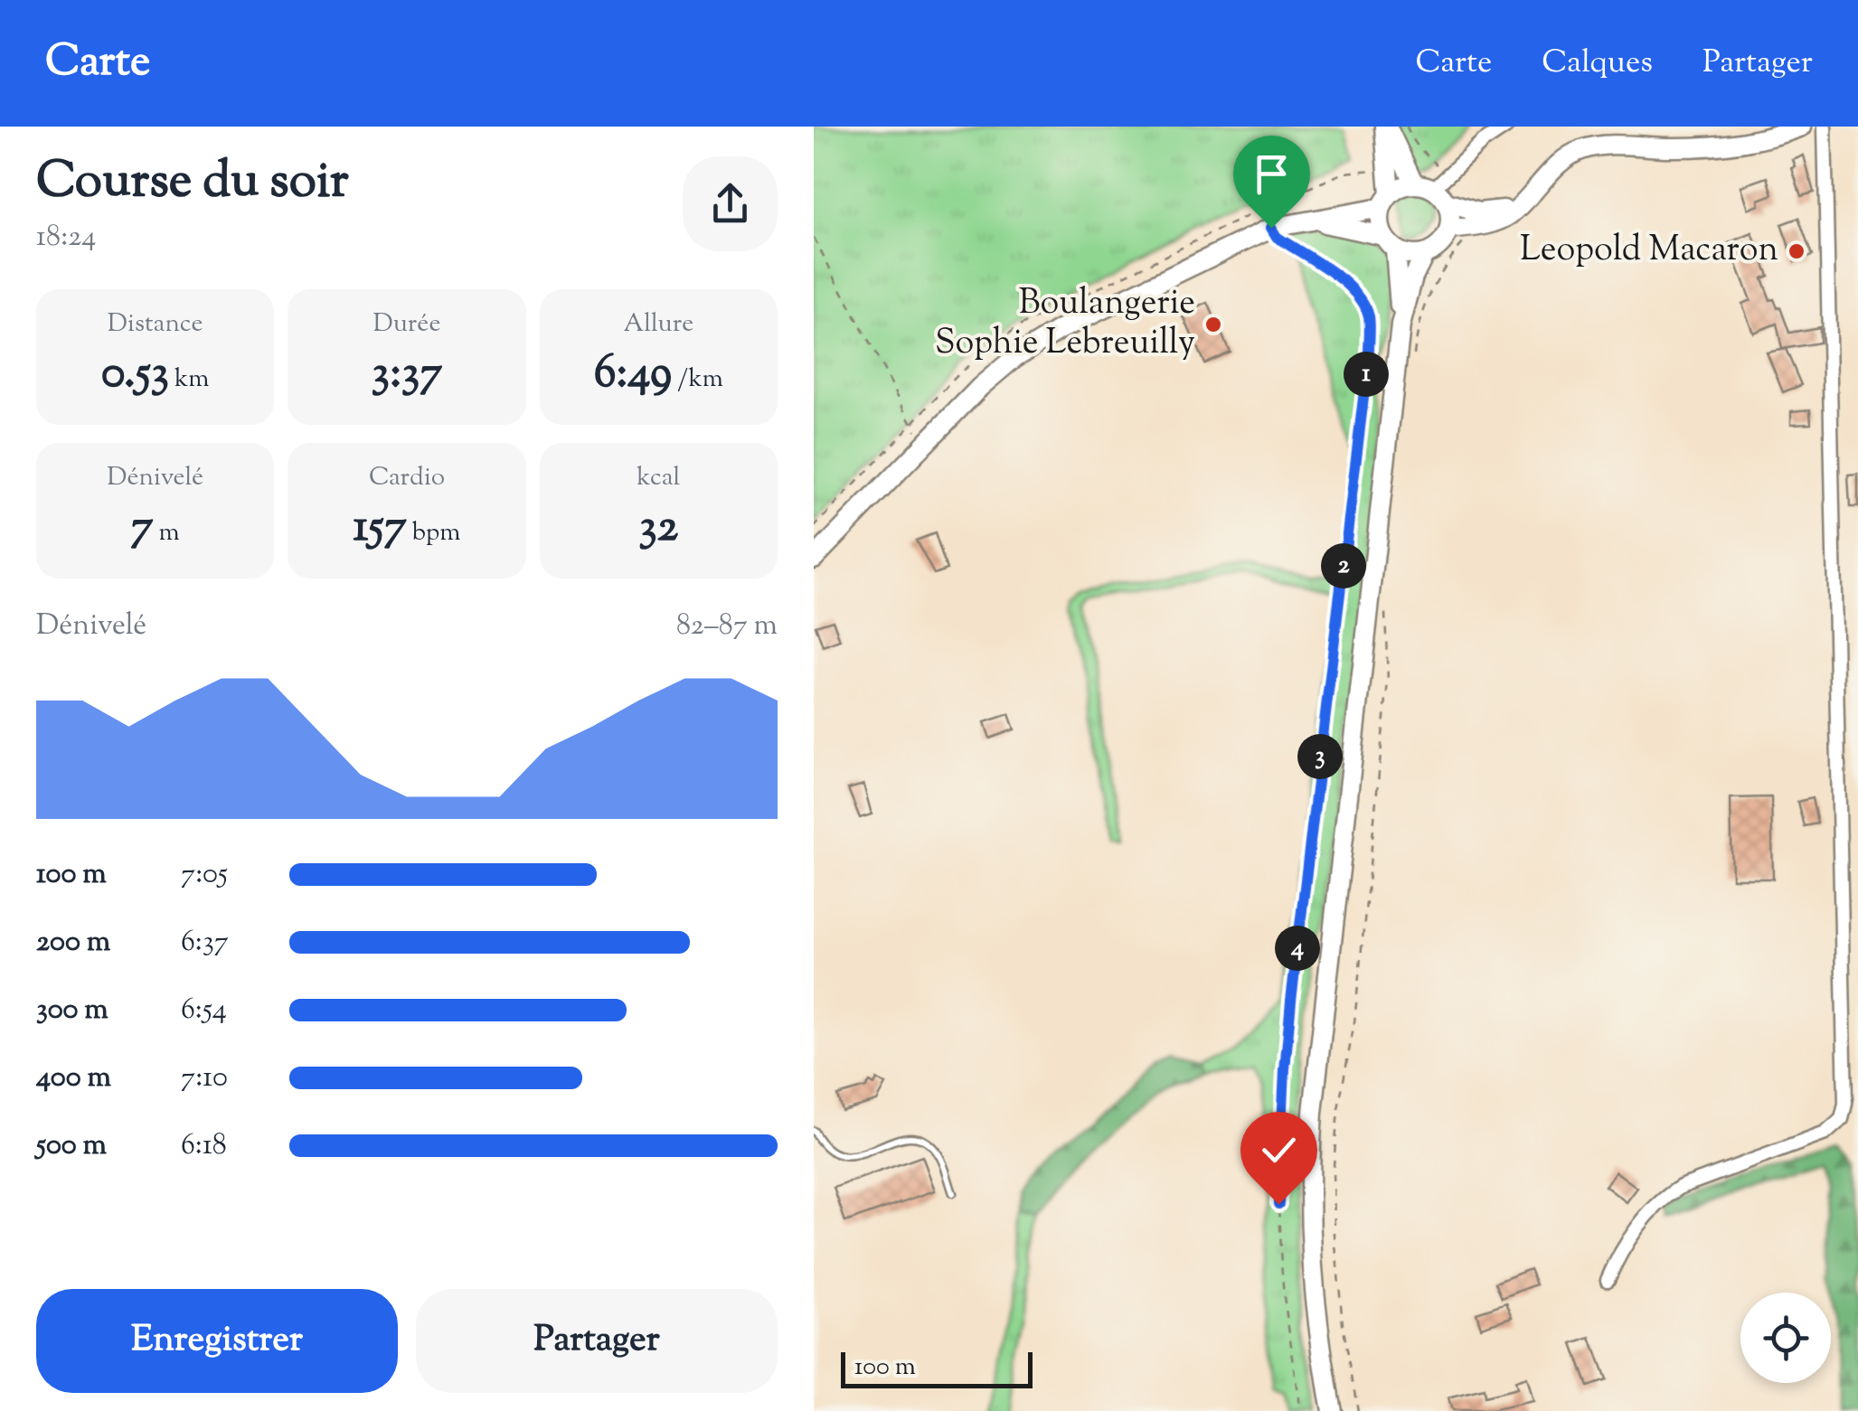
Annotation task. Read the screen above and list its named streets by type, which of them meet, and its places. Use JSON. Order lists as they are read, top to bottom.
{
  "places": ["Leopold Macaron", "Boulangerie Sophie Lebreuilly"],
  "scale_bar": "100 m",
  "page": {
    "header": "Carte",
    "nav": ["Carte", "Calques", "Partager"],
    "heading": ["Course du soir", "18:24"],
    "stats": [
      ["Distance", "0.53 km"],
      ["Durée", "3:37"],
      ["Allure", "6:49 /km"],
      ["Dénivelé", "7 m"],
      ["Cardio", "157 bpm"],
      ["kcal", "32"]
    ],
    "pins": [
      "1",
      "2",
      "3",
      "4"
    ],
    "chart": ["Dénivelé", "82–87 m"],
    "list": [
      {
        "name": "100 m",
        "note": "7:05"
      },
      {
        "name": "200 m",
        "note": "6:37"
      },
      {
        "name": "300 m",
        "note": "6:54"
      },
      {
        "name": "400 m",
        "note": "7:10"
      },
      {
        "name": "500 m",
        "note": "6:18"
      }
    ],
    "buttons": ["Enregistrer", "Partager"],
    "scale": "100 m"
  }
}
